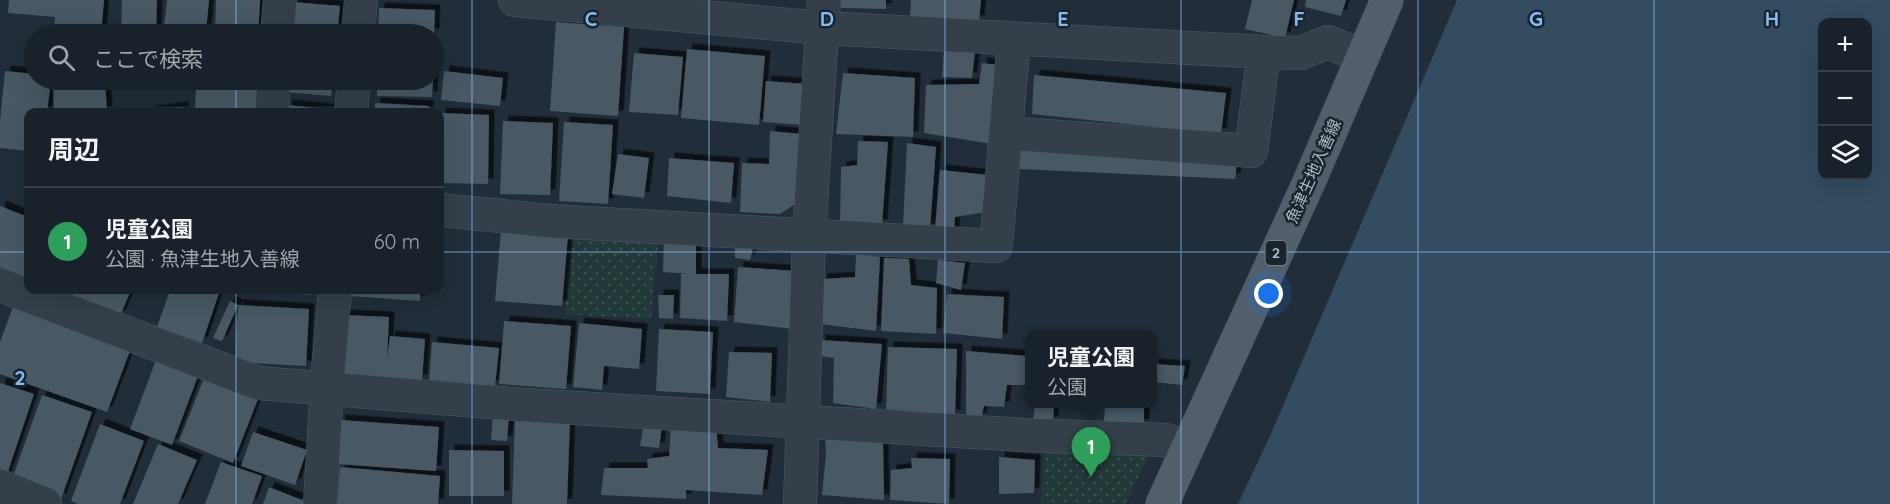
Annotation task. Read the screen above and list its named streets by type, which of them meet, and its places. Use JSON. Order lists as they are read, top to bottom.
{
  "streets": {
    "main road": ["魚津生地入善線", "2"]
  },
  "page": {
    "map_buttons": ["+", "−"],
    "search": "ここで検索",
    "heading": "周辺",
    "list": [
      {
        "mark": "1",
        "name": "児童公園",
        "note": "公園 · 魚津生地入善線",
        "value": "60 m"
      }
    ],
    "popup": ["児童公園", "公園"],
    "pins": "1"
  },
  "grid": {
    "columns": [
      "C",
      "D",
      "E",
      "F",
      "G",
      "H"
    ],
    "rows": ["2"]
  }
}
